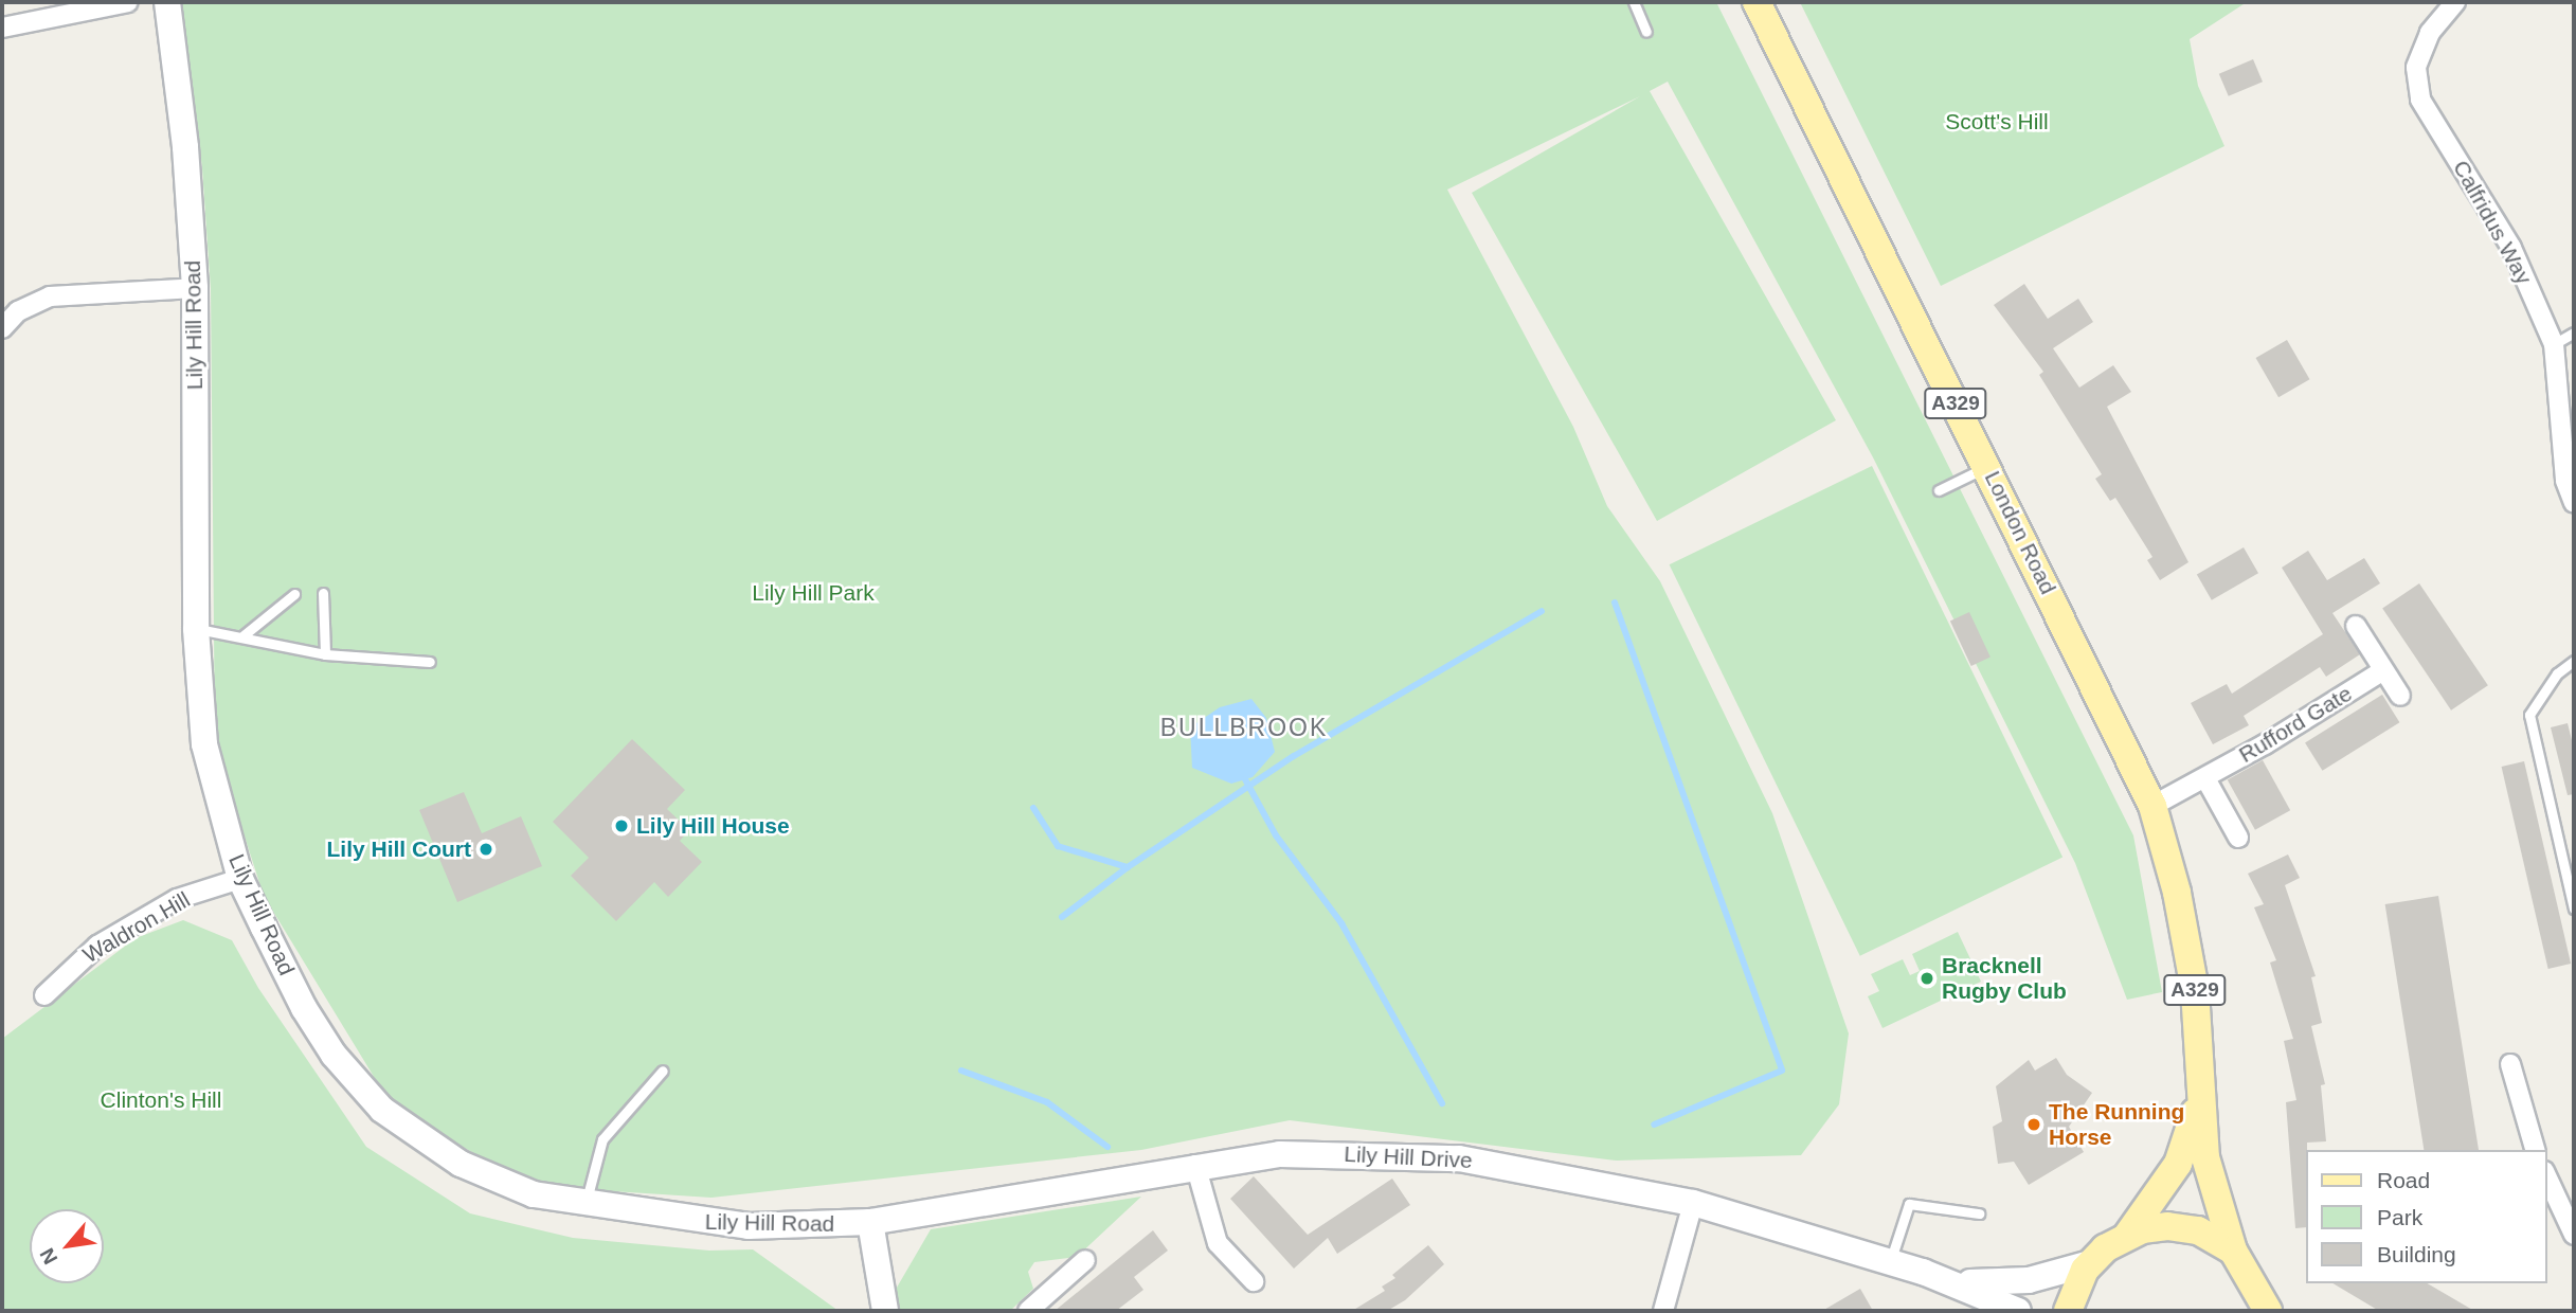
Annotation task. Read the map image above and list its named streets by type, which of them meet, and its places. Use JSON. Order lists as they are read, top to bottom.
{
  "streets": {
    "main road": ["A329", "London Road"],
    "street": [
      "Calfridus Way",
      "Lily Hill Road",
      "Rufford Gate",
      "Waldron Hill",
      "Lily Hill Drive"
    ]
  },
  "crossings": [
    ["Lily Hill Road", "Waldron Hill"],
    ["Lily Hill Road", "Lily Hill Drive"],
    ["A329", "London Road"],
    ["A329", "Lily Hill Drive"],
    ["London Road", "Rufford Gate"]
  ],
  "districts": ["BULLBROOK"],
  "parks": ["Scott's Hill", "Lily Hill Park", "Clinton's Hill"],
  "places": [
    "Lily Hill House",
    "Lily Hill Court",
    "Bracknell Rugby Club",
    "The Running Horse"
  ],
  "legend": ["Road", "Park", "Building"],
  "north": "bottom left"
}
